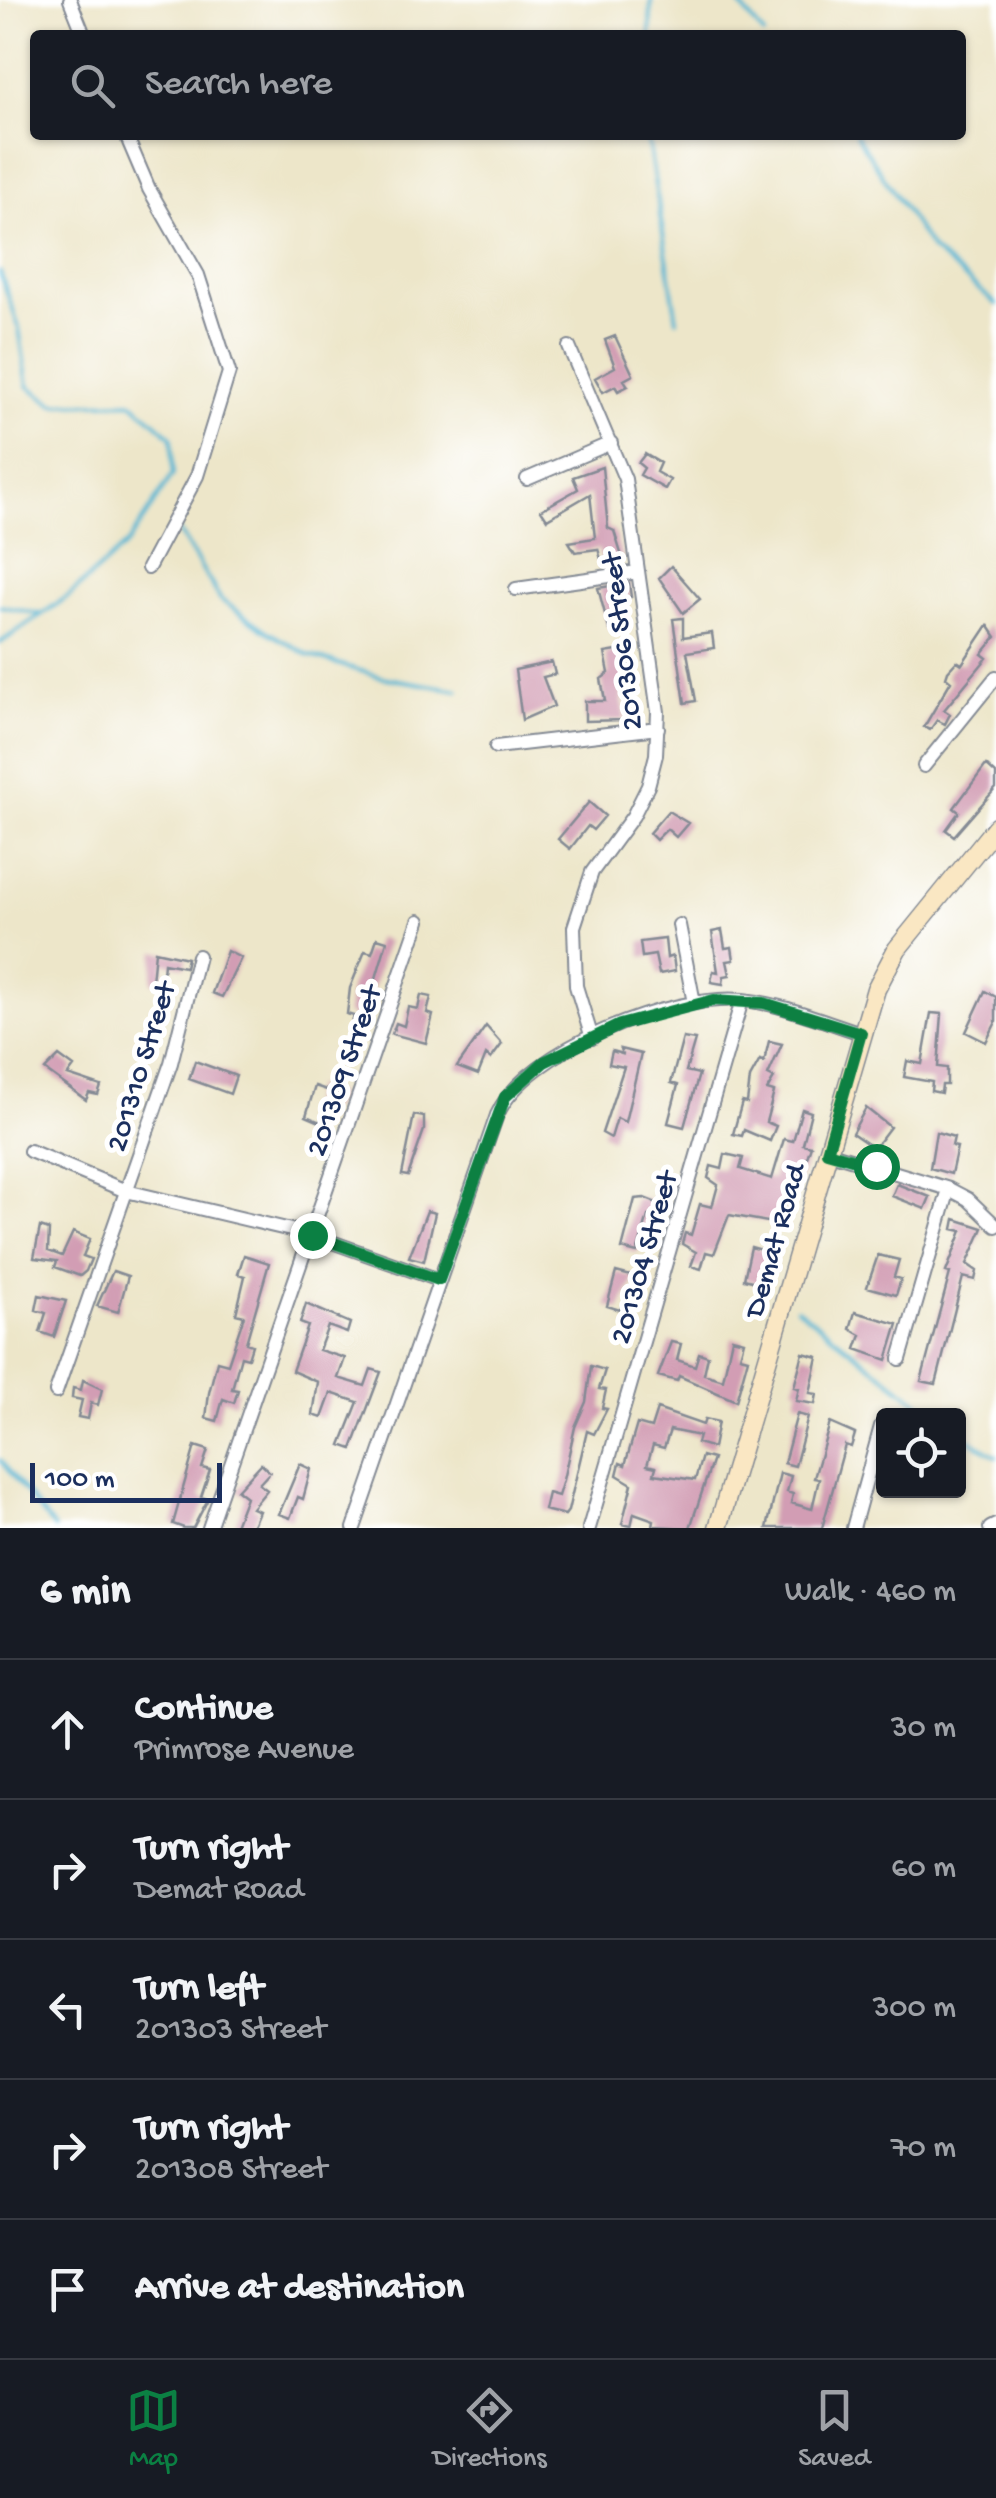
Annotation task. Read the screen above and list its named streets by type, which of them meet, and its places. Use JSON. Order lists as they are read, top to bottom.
{
  "streets": {
    "street": [
      "201306 Street",
      "201310 Street",
      "201309 Street",
      "Demat Road",
      "201304 Street"
    ]
  },
  "scale_bar": "100 m",
  "page": {
    "search": "Search here",
    "scale": "100 m",
    "heading": ["6 min", "Walk · 460 m"],
    "list": [
      ["Continue", "Primrose Avenue", "30 m"],
      ["Turn right", "Demat Road", "60 m"],
      ["Turn left", "201303 Street", "300 m"],
      ["Turn right", "201308 Street", "70 m"],
      "Arrive at destination"
    ],
    "nav": ["Map", "Directions", "Saved"]
  }
}
